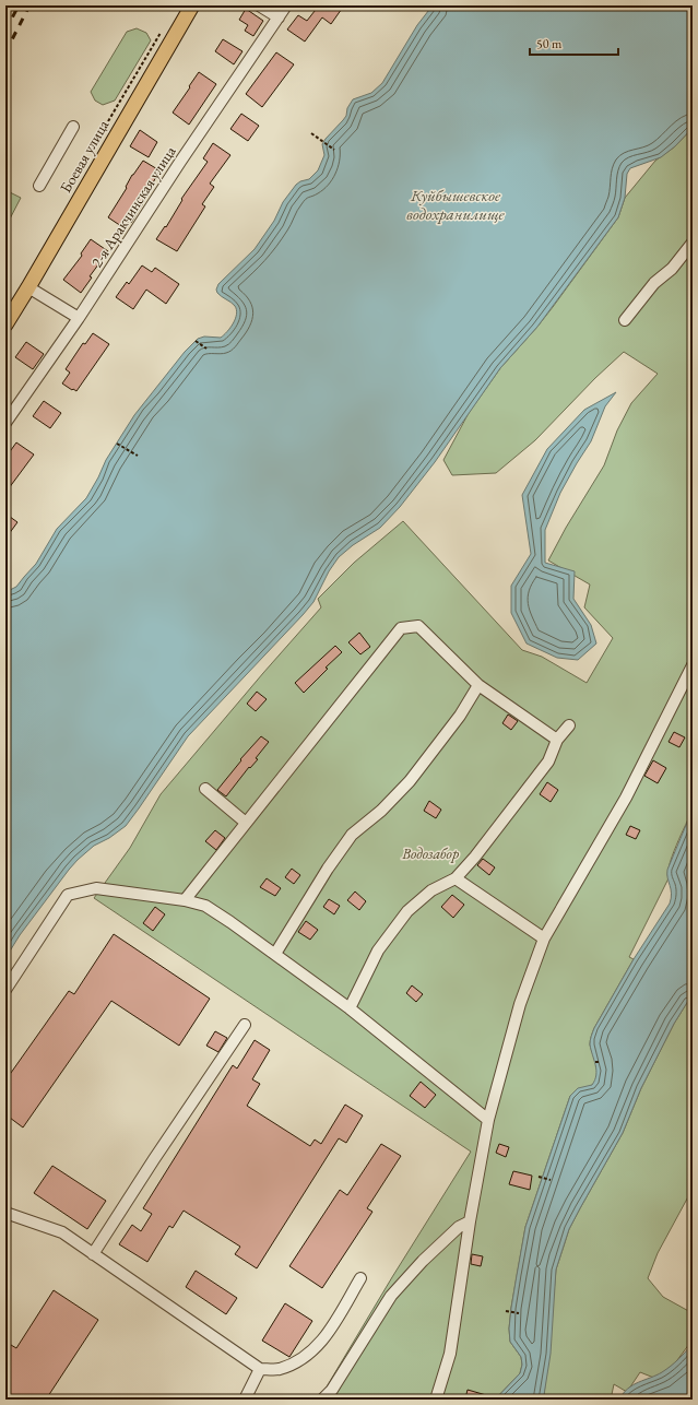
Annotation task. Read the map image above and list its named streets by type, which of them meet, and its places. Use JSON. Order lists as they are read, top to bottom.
{
  "streets": {
    "main road": ["Боевая улица"],
    "street": ["2-я Аракчинская улица"]
  },
  "water": ["Куйбышевское водохранилище"],
  "parks": ["Водозабор"],
  "scale_bar": "50 m"
}
